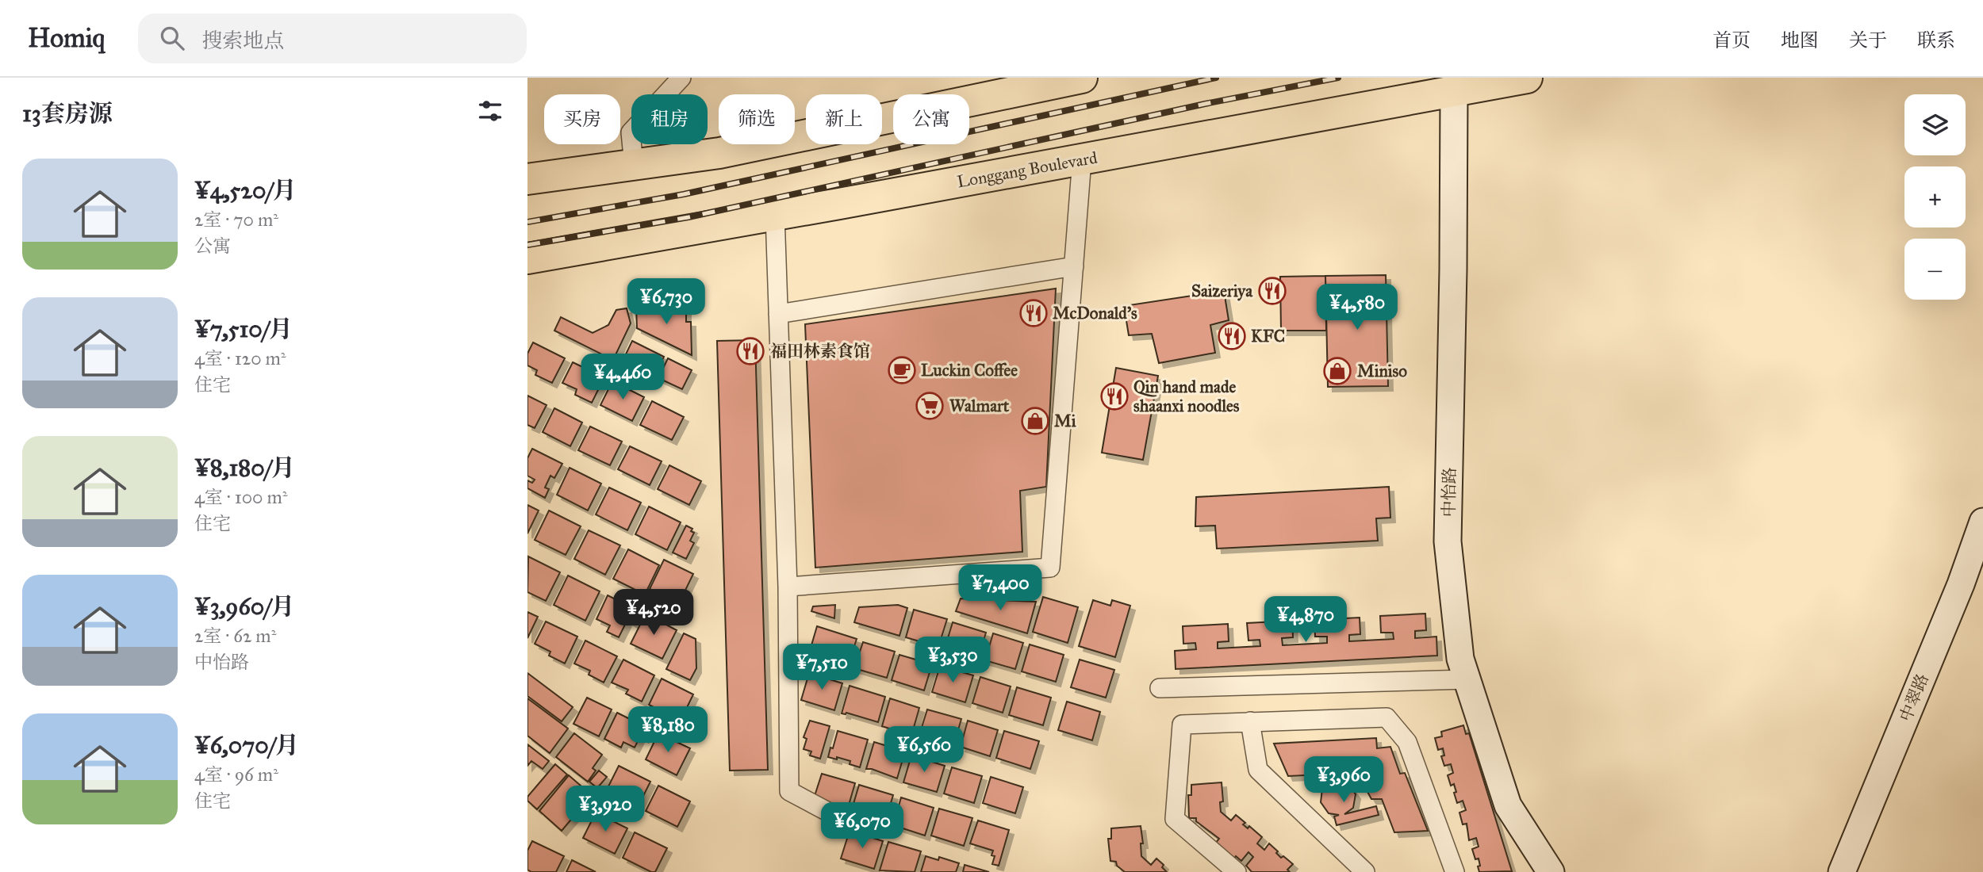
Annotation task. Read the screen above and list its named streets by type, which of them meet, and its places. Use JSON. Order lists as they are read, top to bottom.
{
  "streets": {
    "highway": ["Longgang Boulevard"],
    "street": ["中怡路", "中翠路"]
  },
  "crossings": [
    ["Longgang Boulevard", "中怡路"]
  ],
  "places": {
    "restaurant": [
      "Saizeriya",
      "McDonald's",
      "KFC",
      "福田林素食馆",
      "Qin hand made shaanxi noodles"
    ],
    "cafe": ["Luckin Coffee"],
    "shop": ["Miniso", "Mi"],
    "supermarket": ["Walmart"]
  },
  "page": {
    "header": "Homiq",
    "search": "搜索地点",
    "nav": [
      "首页",
      "地图",
      "关于",
      "联系"
    ],
    "heading": "13套房源",
    "map_buttons": ["+", "−"],
    "chip": [
      "买房",
      "租房",
      "筛选",
      "新上",
      "公寓"
    ],
    "list": [
      {
        "name": "¥4,520/月",
        "note": "2室 · 70 m² · 公寓"
      },
      {
        "name": "¥7,510/月",
        "note": "4室 · 120 m² · 住宅"
      },
      {
        "name": "¥8,180/月",
        "note": "4室 · 100 m² · 住宅"
      },
      {
        "name": "¥3,960/月",
        "note": "2室 · 62 m² · 中怡路"
      },
      {
        "name": "¥6,070/月",
        "note": "4室 · 96 m² · 住宅"
      }
    ],
    "price": [
      "¥6,730",
      "¥4,580",
      "¥4,460",
      "¥7,400",
      "¥4,520",
      "¥4,870",
      "¥3,530",
      "¥7,510",
      "¥8,180",
      "¥6,560",
      "¥3,960",
      "¥3,920",
      "¥6,070"
    ]
  }
}
